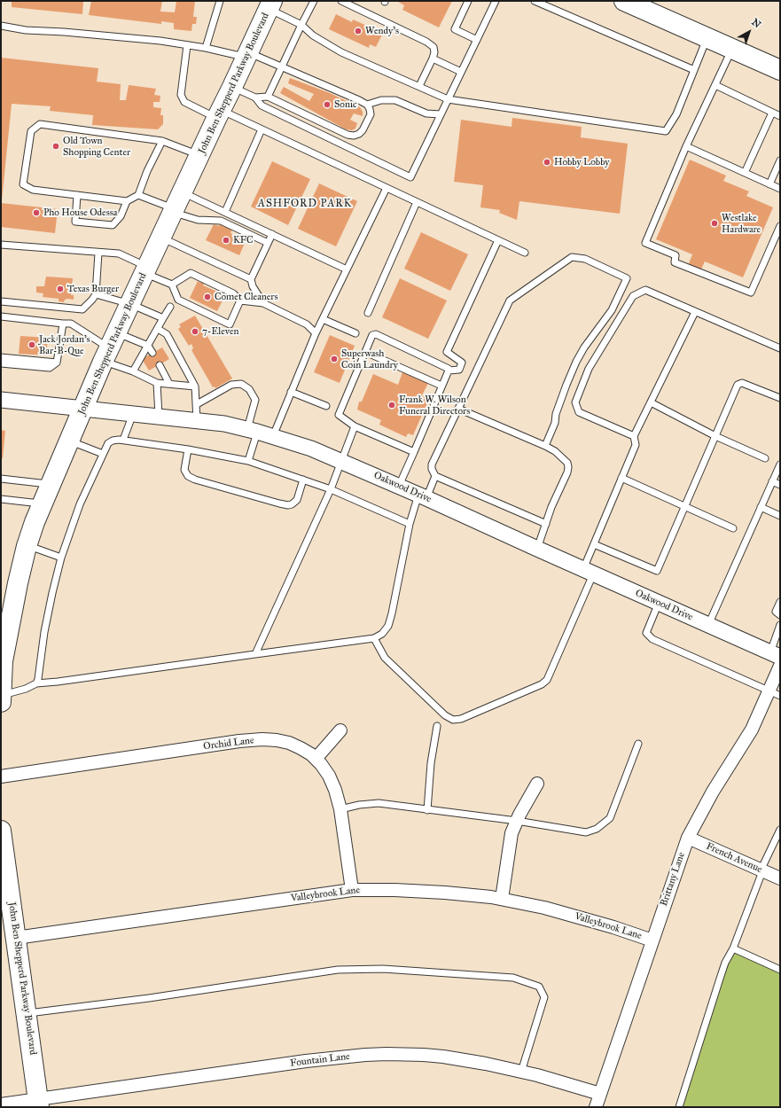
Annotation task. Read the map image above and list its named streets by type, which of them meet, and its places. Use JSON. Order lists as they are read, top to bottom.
{
  "streets": {
    "main road": ["John Ben Shepperd Parkway Boulevard"],
    "street": [
      "Oakwood Drive",
      "Orchid Lane",
      "French Avenue",
      "Brittany Lane",
      "Valleybrook Lane",
      "Fountain Lane"
    ]
  },
  "crossings": [
    ["John Ben Shepperd Parkway Boulevard", "Oakwood Drive"],
    ["John Ben Shepperd Parkway Boulevard", "Valleybrook Lane"],
    ["John Ben Shepperd Parkway Boulevard", "Fountain Lane"],
    ["Orchid Lane", "Valleybrook Lane"],
    ["French Avenue", "Brittany Lane"],
    ["Brittany Lane", "Valleybrook Lane"],
    ["Brittany Lane", "Fountain Lane"]
  ],
  "districts": ["ASHFORD PARK"],
  "places": [
    "Wendy's",
    "Sonic",
    "Old Town Shopping Center",
    "Hobby Lobby",
    "Pho House Odessa",
    "Westlake Hardware",
    "KFC",
    "Texas Burger",
    "Comet Cleaners",
    "7-Eleven",
    "Jack Jordan's Bar-B-Que",
    "Superwash Coin Laundry",
    "Frank W. Wilson Funeral Directors"
  ],
  "north": "top right"
}
